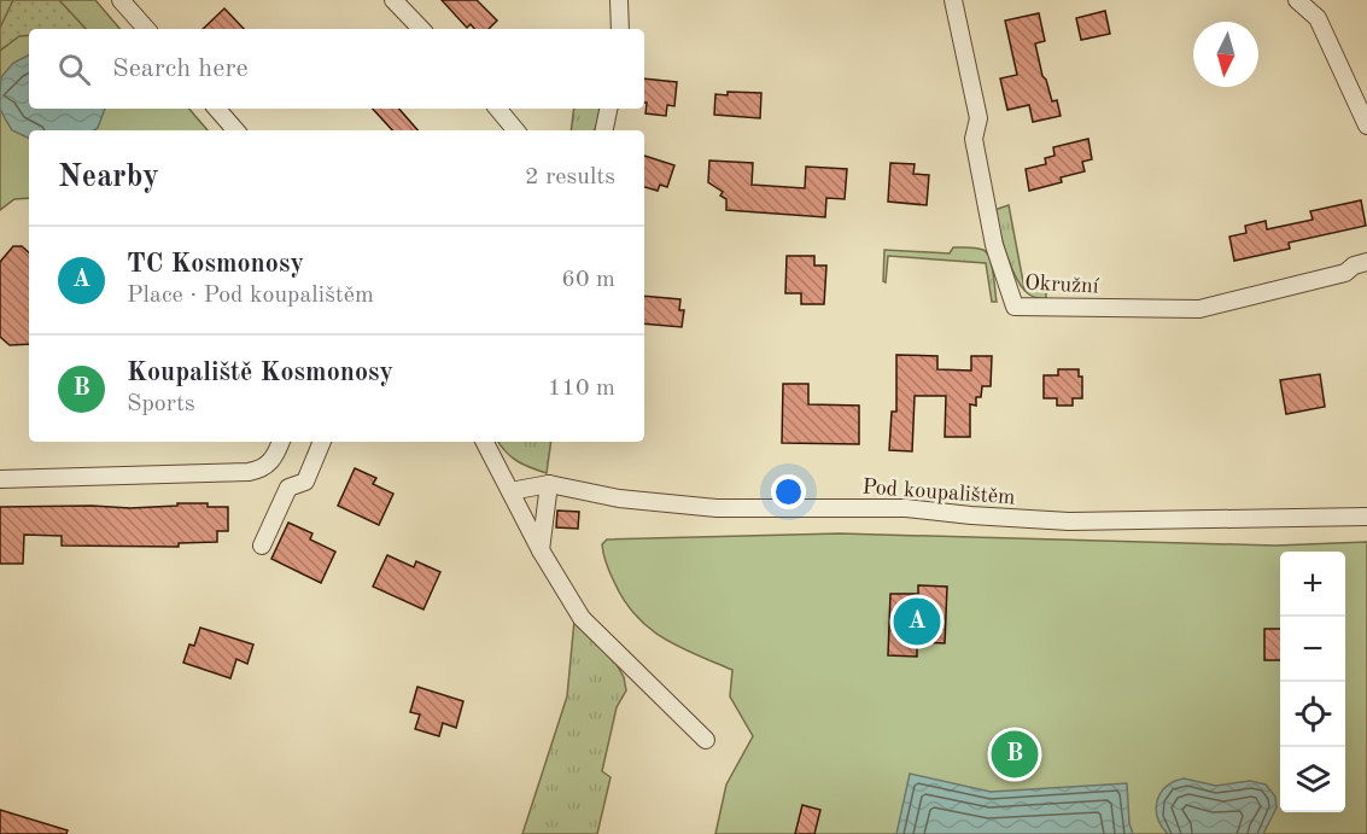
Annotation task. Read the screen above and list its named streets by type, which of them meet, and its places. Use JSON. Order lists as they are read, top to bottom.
{
  "streets": {
    "street": ["Okružní", "Pod koupalištěm"]
  },
  "north": "bottom",
  "page": {
    "search": "Search here",
    "heading": ["Nearby", "2 results"],
    "list": [
      {
        "mark": "A",
        "name": "TC Kosmonosy",
        "note": "Place · Pod koupalištěm",
        "value": "60 m"
      },
      {
        "mark": "B",
        "name": "Koupaliště Kosmonosy",
        "note": "Sports",
        "value": "110 m"
      }
    ],
    "map_buttons": ["+", "−"],
    "pins": ["A", "B"]
  }
}
